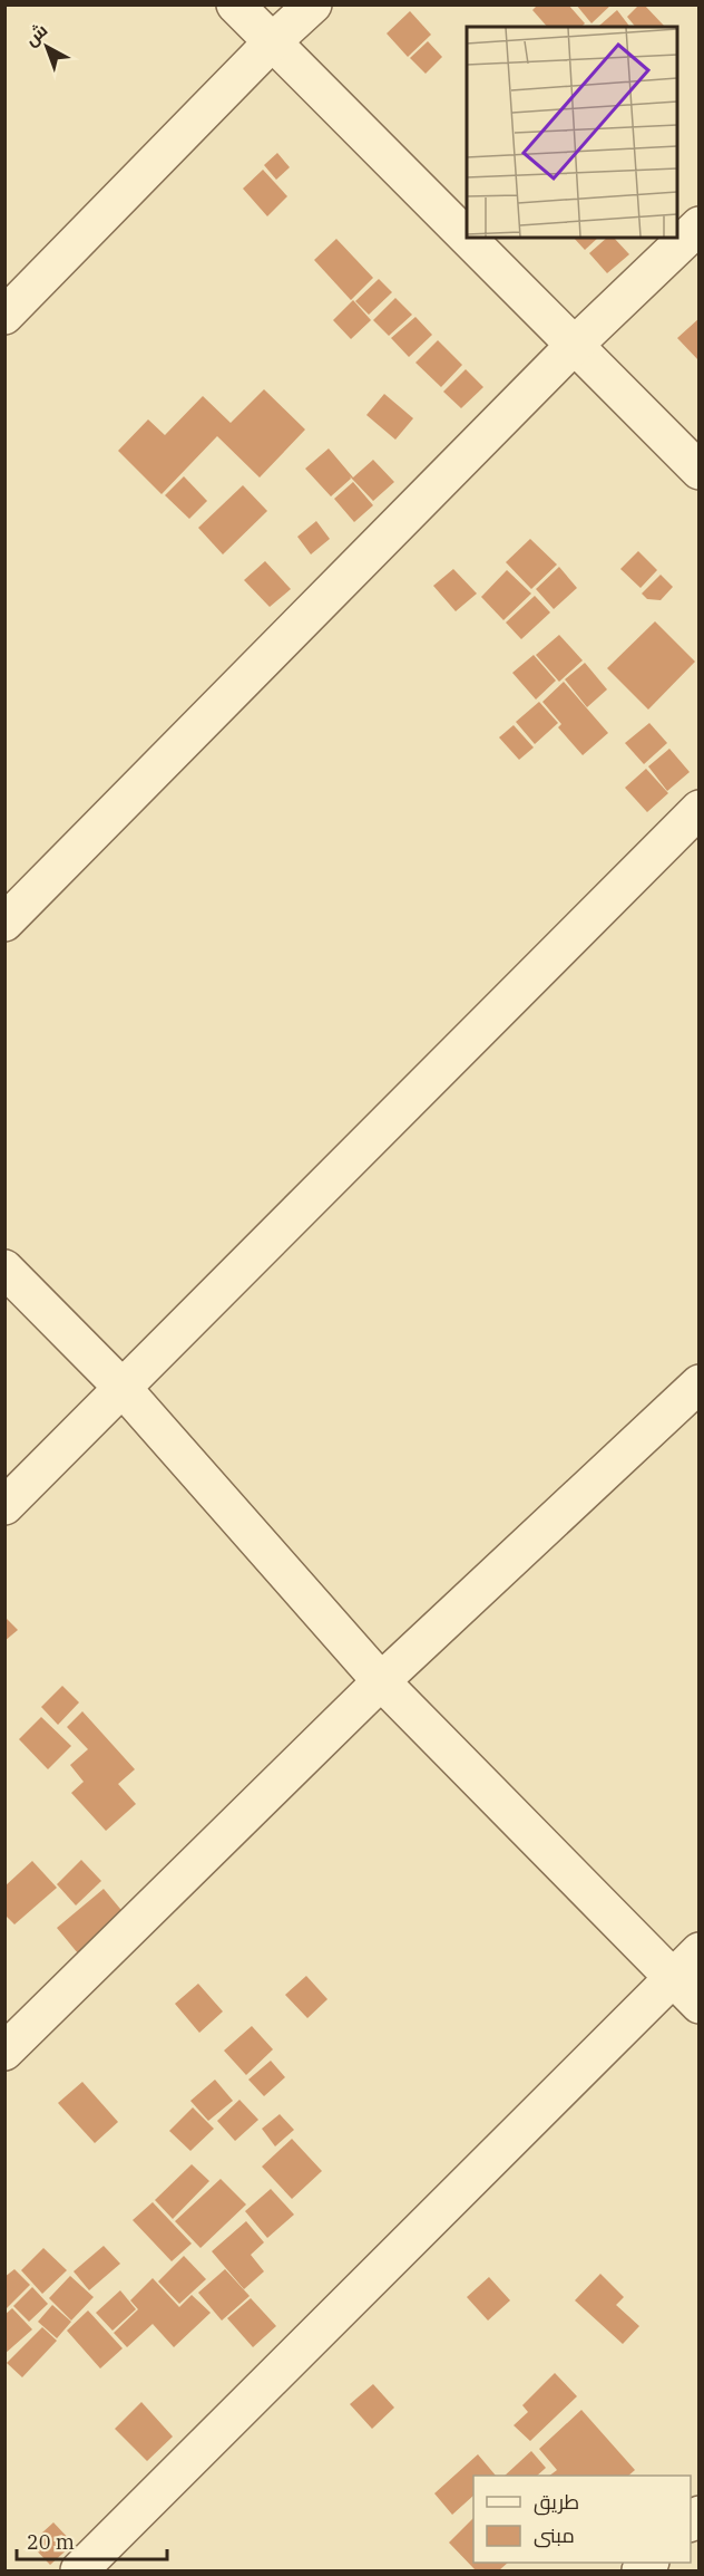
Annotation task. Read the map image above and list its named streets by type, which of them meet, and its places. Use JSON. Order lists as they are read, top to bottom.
{
  "legend": ["طريق", "مبنى"],
  "scale_bar": "20 m",
  "north": "top left"
}
